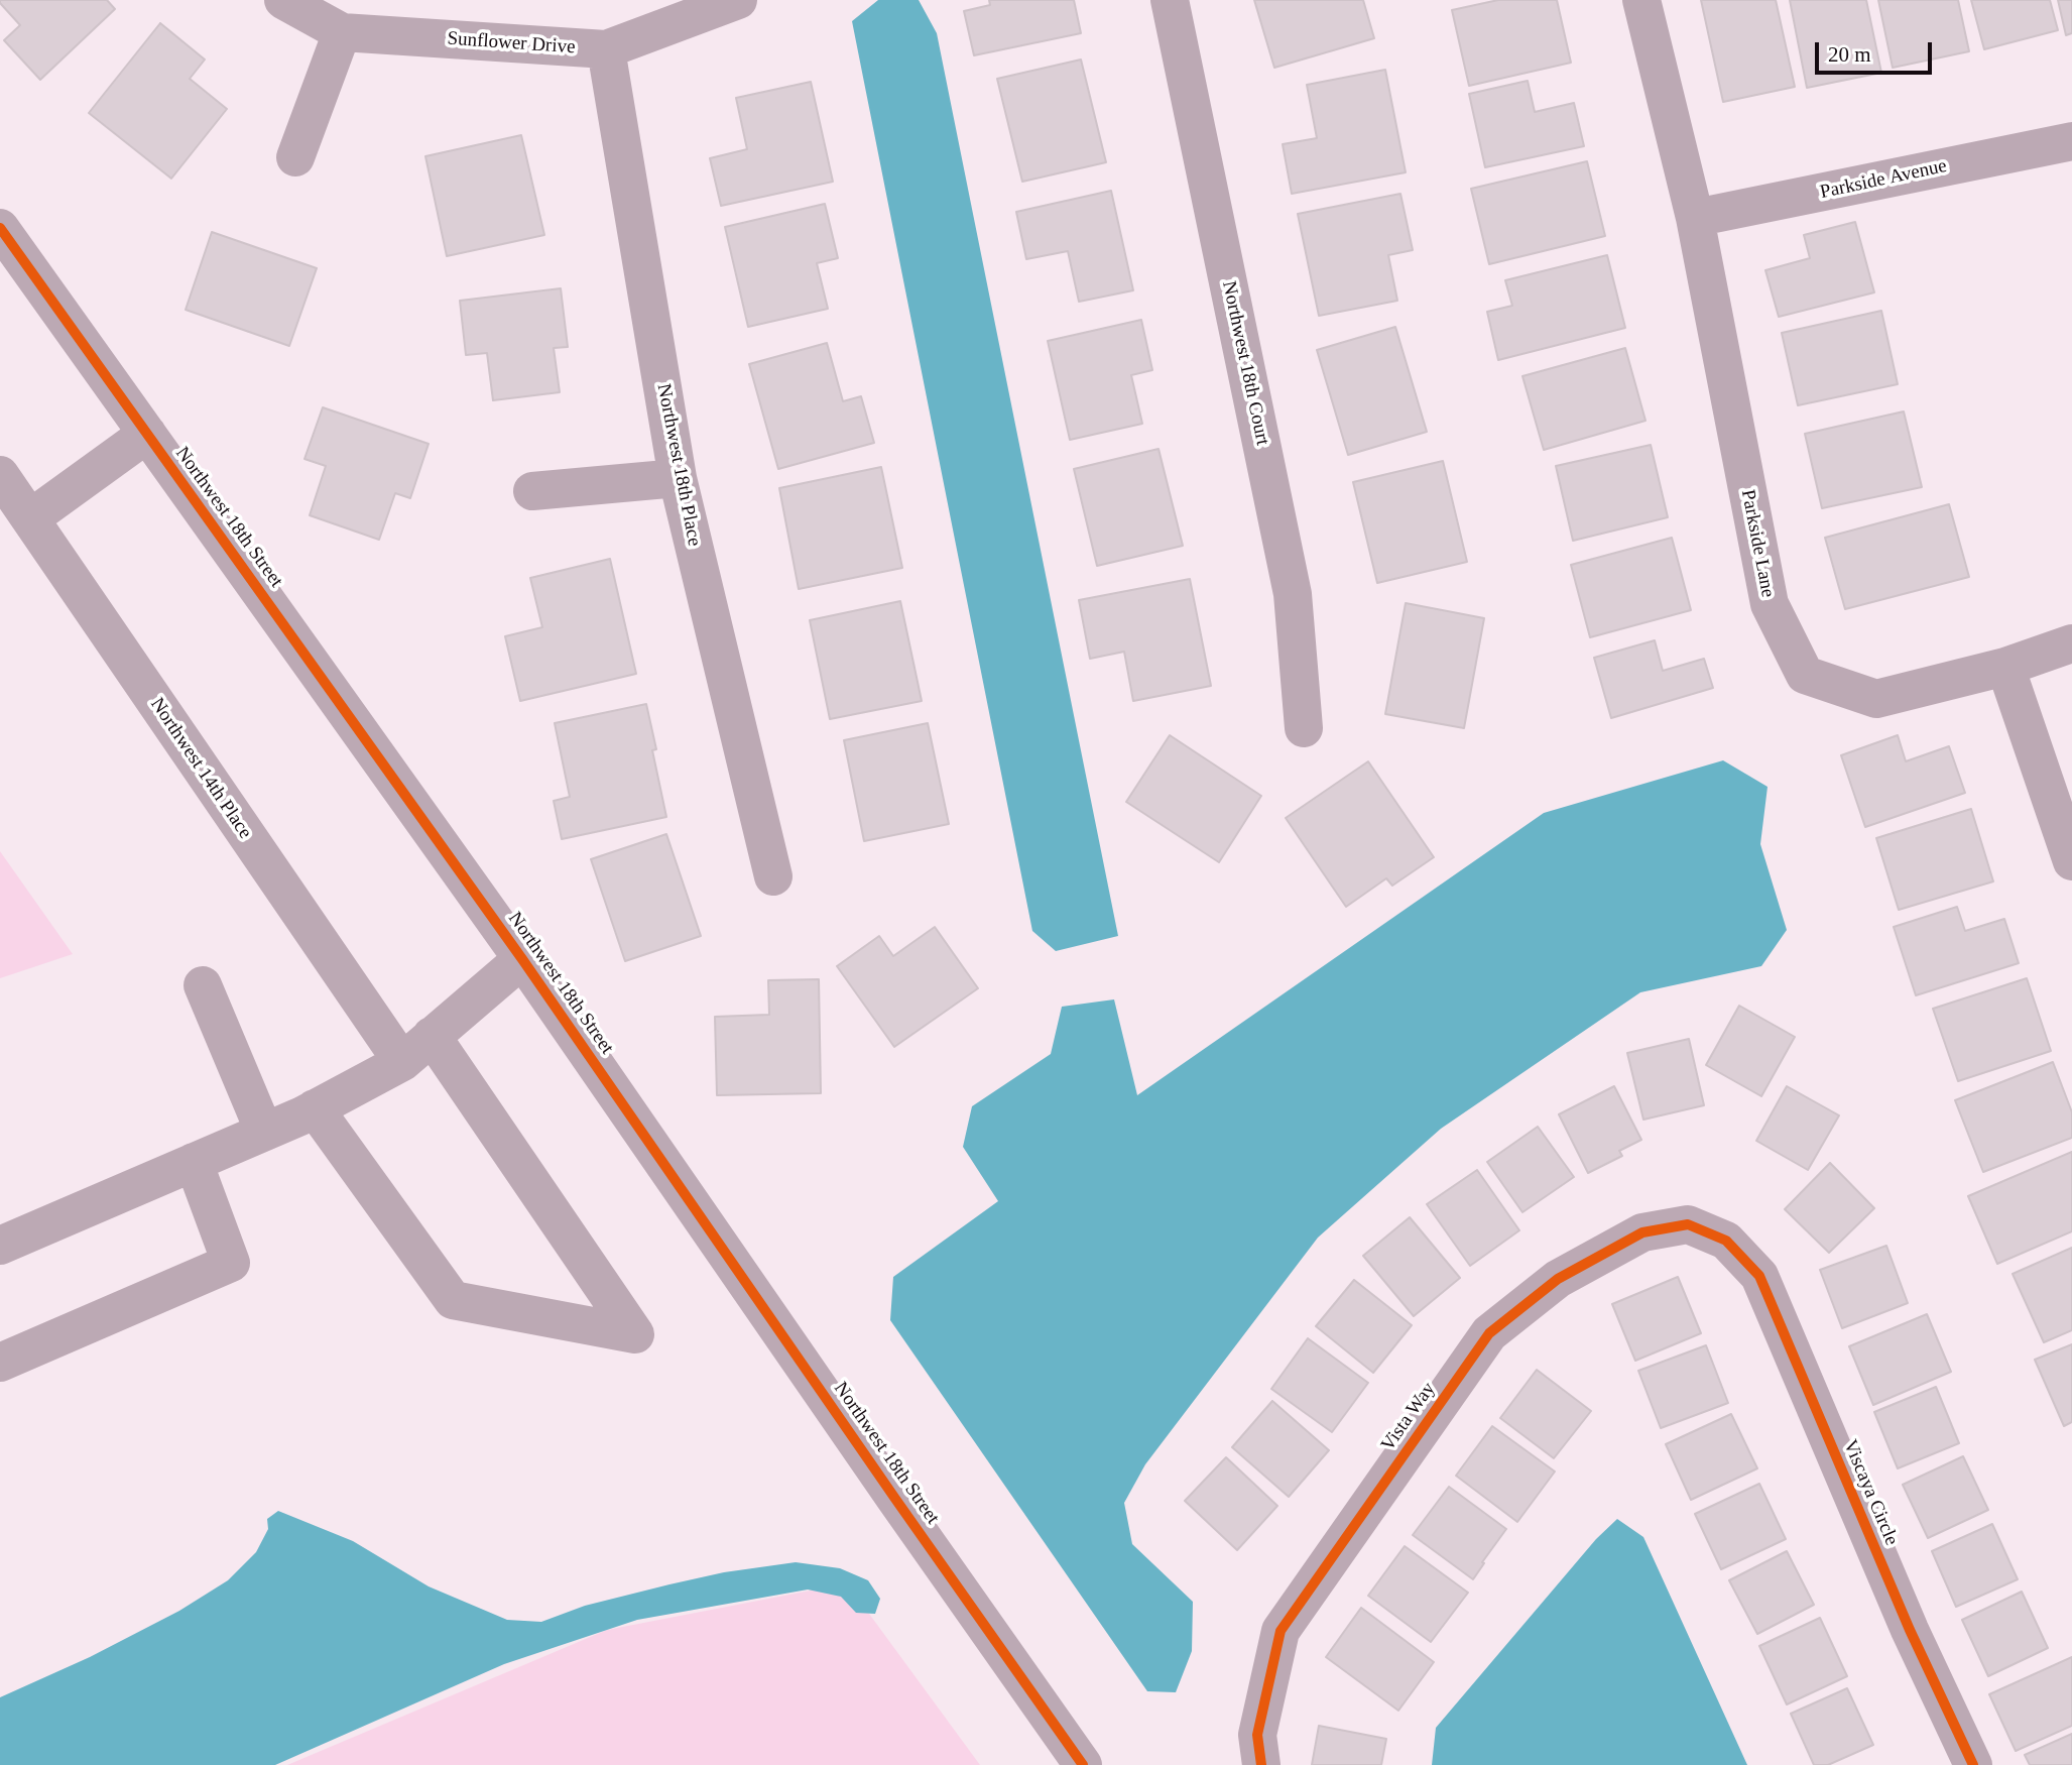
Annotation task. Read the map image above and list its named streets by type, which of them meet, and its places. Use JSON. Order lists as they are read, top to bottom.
{
  "streets": {
    "street": [
      "Sunflower Drive",
      "Parkside Avenue",
      "Northwest 18th Court",
      "Northwest 18th Place",
      "Northwest 18th Street",
      "Parkside Lane",
      "Northwest 14th Place",
      "Vista Way",
      "Viscaya Circle"
    ]
  },
  "crossings": [
    ["Sunflower Drive", "Northwest 18th Place"],
    ["Parkside Avenue", "Parkside Lane"],
    ["Northwest 18th Street", "Northwest 14th Place"],
    ["Vista Way", "Viscaya Circle"]
  ],
  "scale_bar": "20 m"
}
